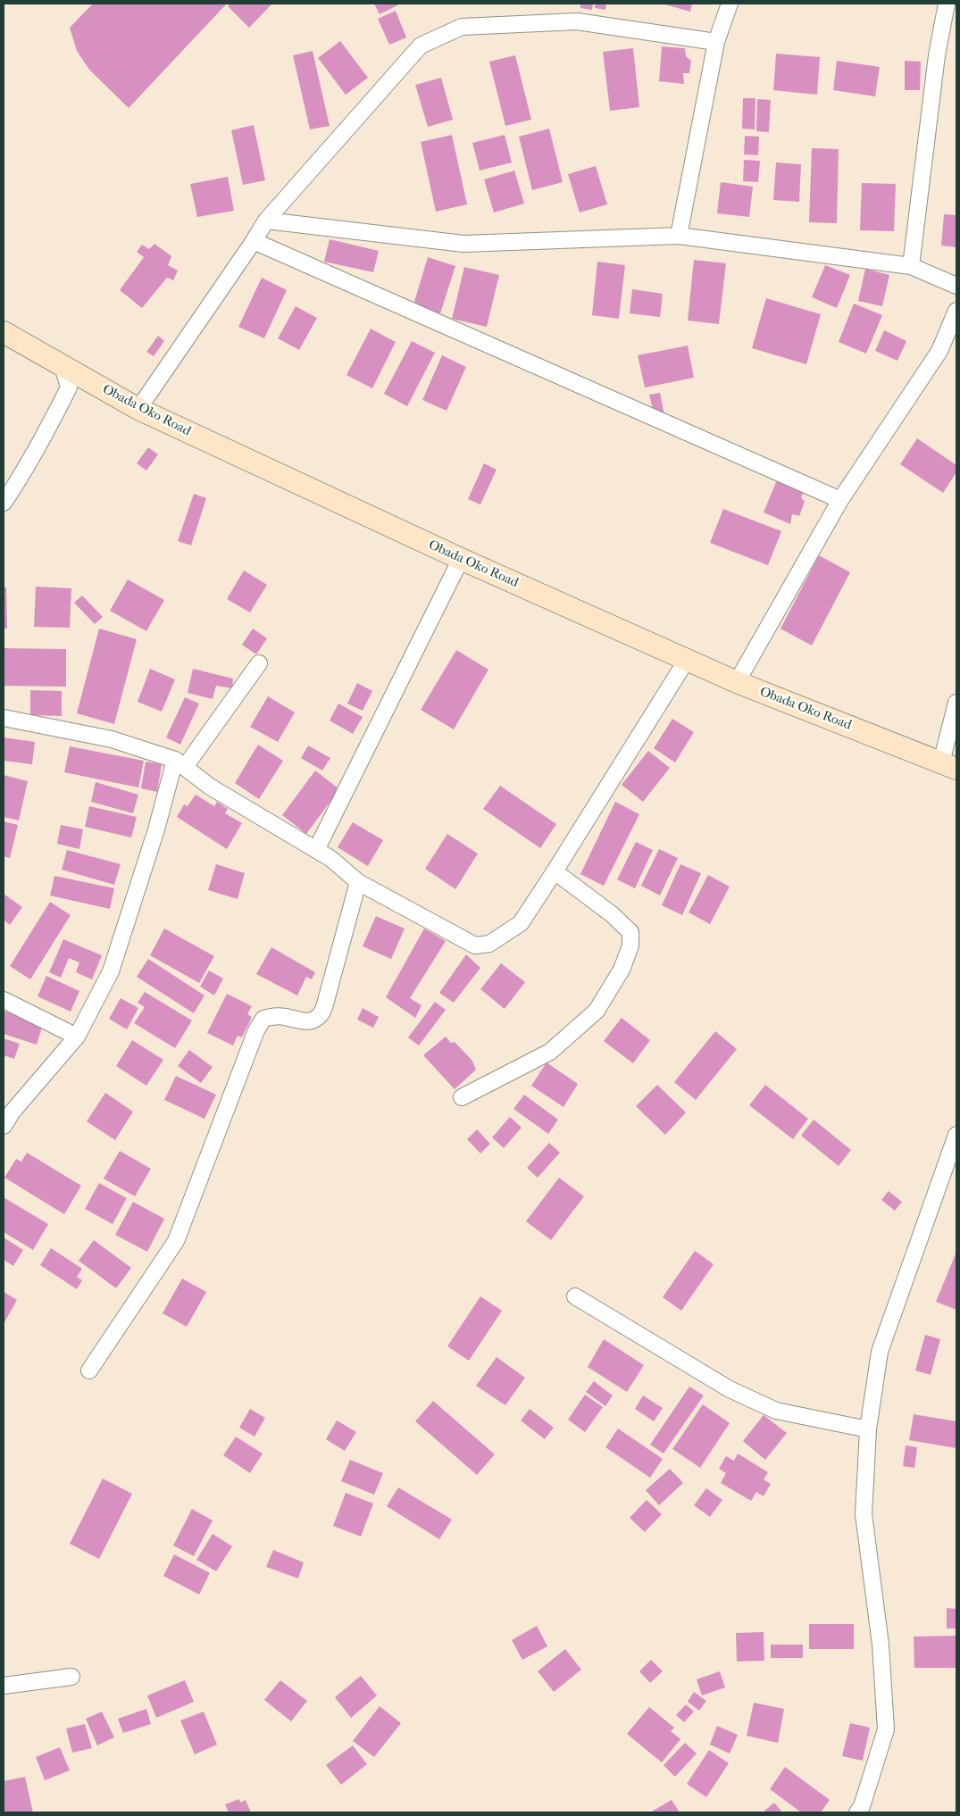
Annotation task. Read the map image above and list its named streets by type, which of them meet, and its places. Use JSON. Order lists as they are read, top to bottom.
{
  "streets": {
    "main road": ["Obada Oko Road"]
  }
}
